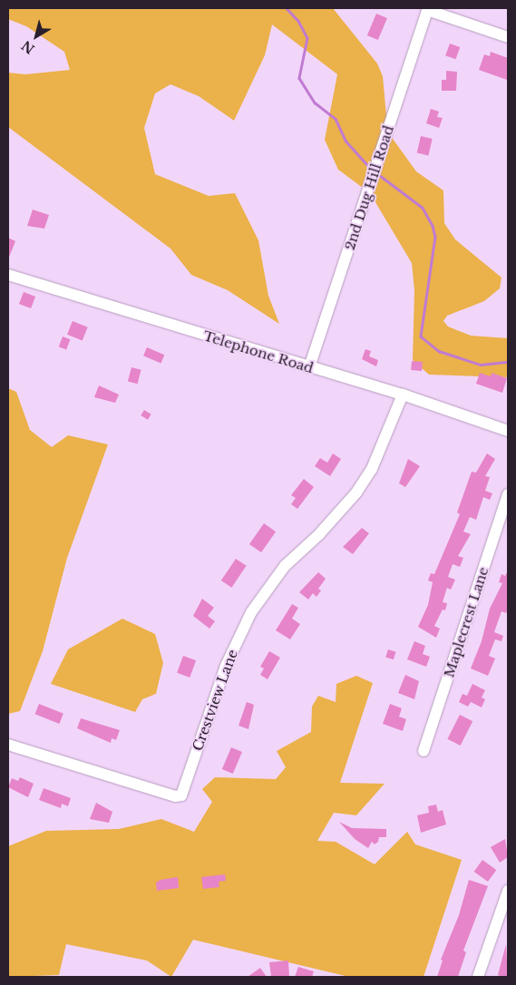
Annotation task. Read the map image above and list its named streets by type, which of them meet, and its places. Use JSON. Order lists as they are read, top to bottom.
{
  "streets": {
    "street": [
      "2nd Dug Hill Road",
      "Telephone Road",
      "Maplecrest Lane",
      "Crestview Lane"
    ]
  },
  "crossings": [
    ["2nd Dug Hill Road", "Telephone Road"],
    ["Telephone Road", "Crestview Lane"]
  ],
  "north": "bottom left"
}
